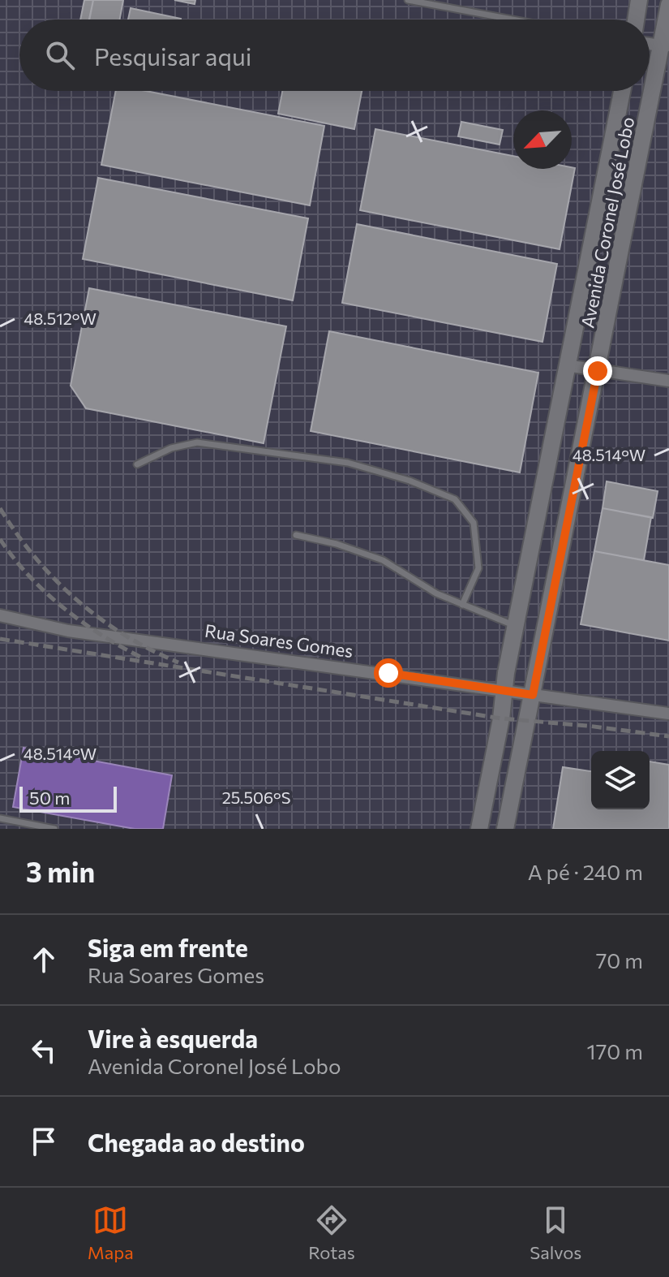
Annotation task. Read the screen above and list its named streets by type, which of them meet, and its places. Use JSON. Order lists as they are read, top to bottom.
{
  "streets": {
    "street": ["Avenida Coronel José Lobo", "Rua Soares Gomes"]
  },
  "crossings": [
    ["Avenida Coronel José Lobo", "Rua Soares Gomes"]
  ],
  "scale_bar": "50 m",
  "north": "bottom left",
  "page": {
    "search": "Pesquisar aqui",
    "scale": "50 m",
    "heading": ["3 min", "A pé · 240 m"],
    "list": [
      ["Siga em frente", "Rua Soares Gomes", "70 m"],
      ["Vire à esquerda", "Avenida Coronel José Lobo", "170 m"],
      "Chegada ao destino"
    ],
    "nav": ["Mapa", "Rotas", "Salvos"]
  },
  "coordinates": ["48.512°W", "48.514°W", "25.506°S"]
}
